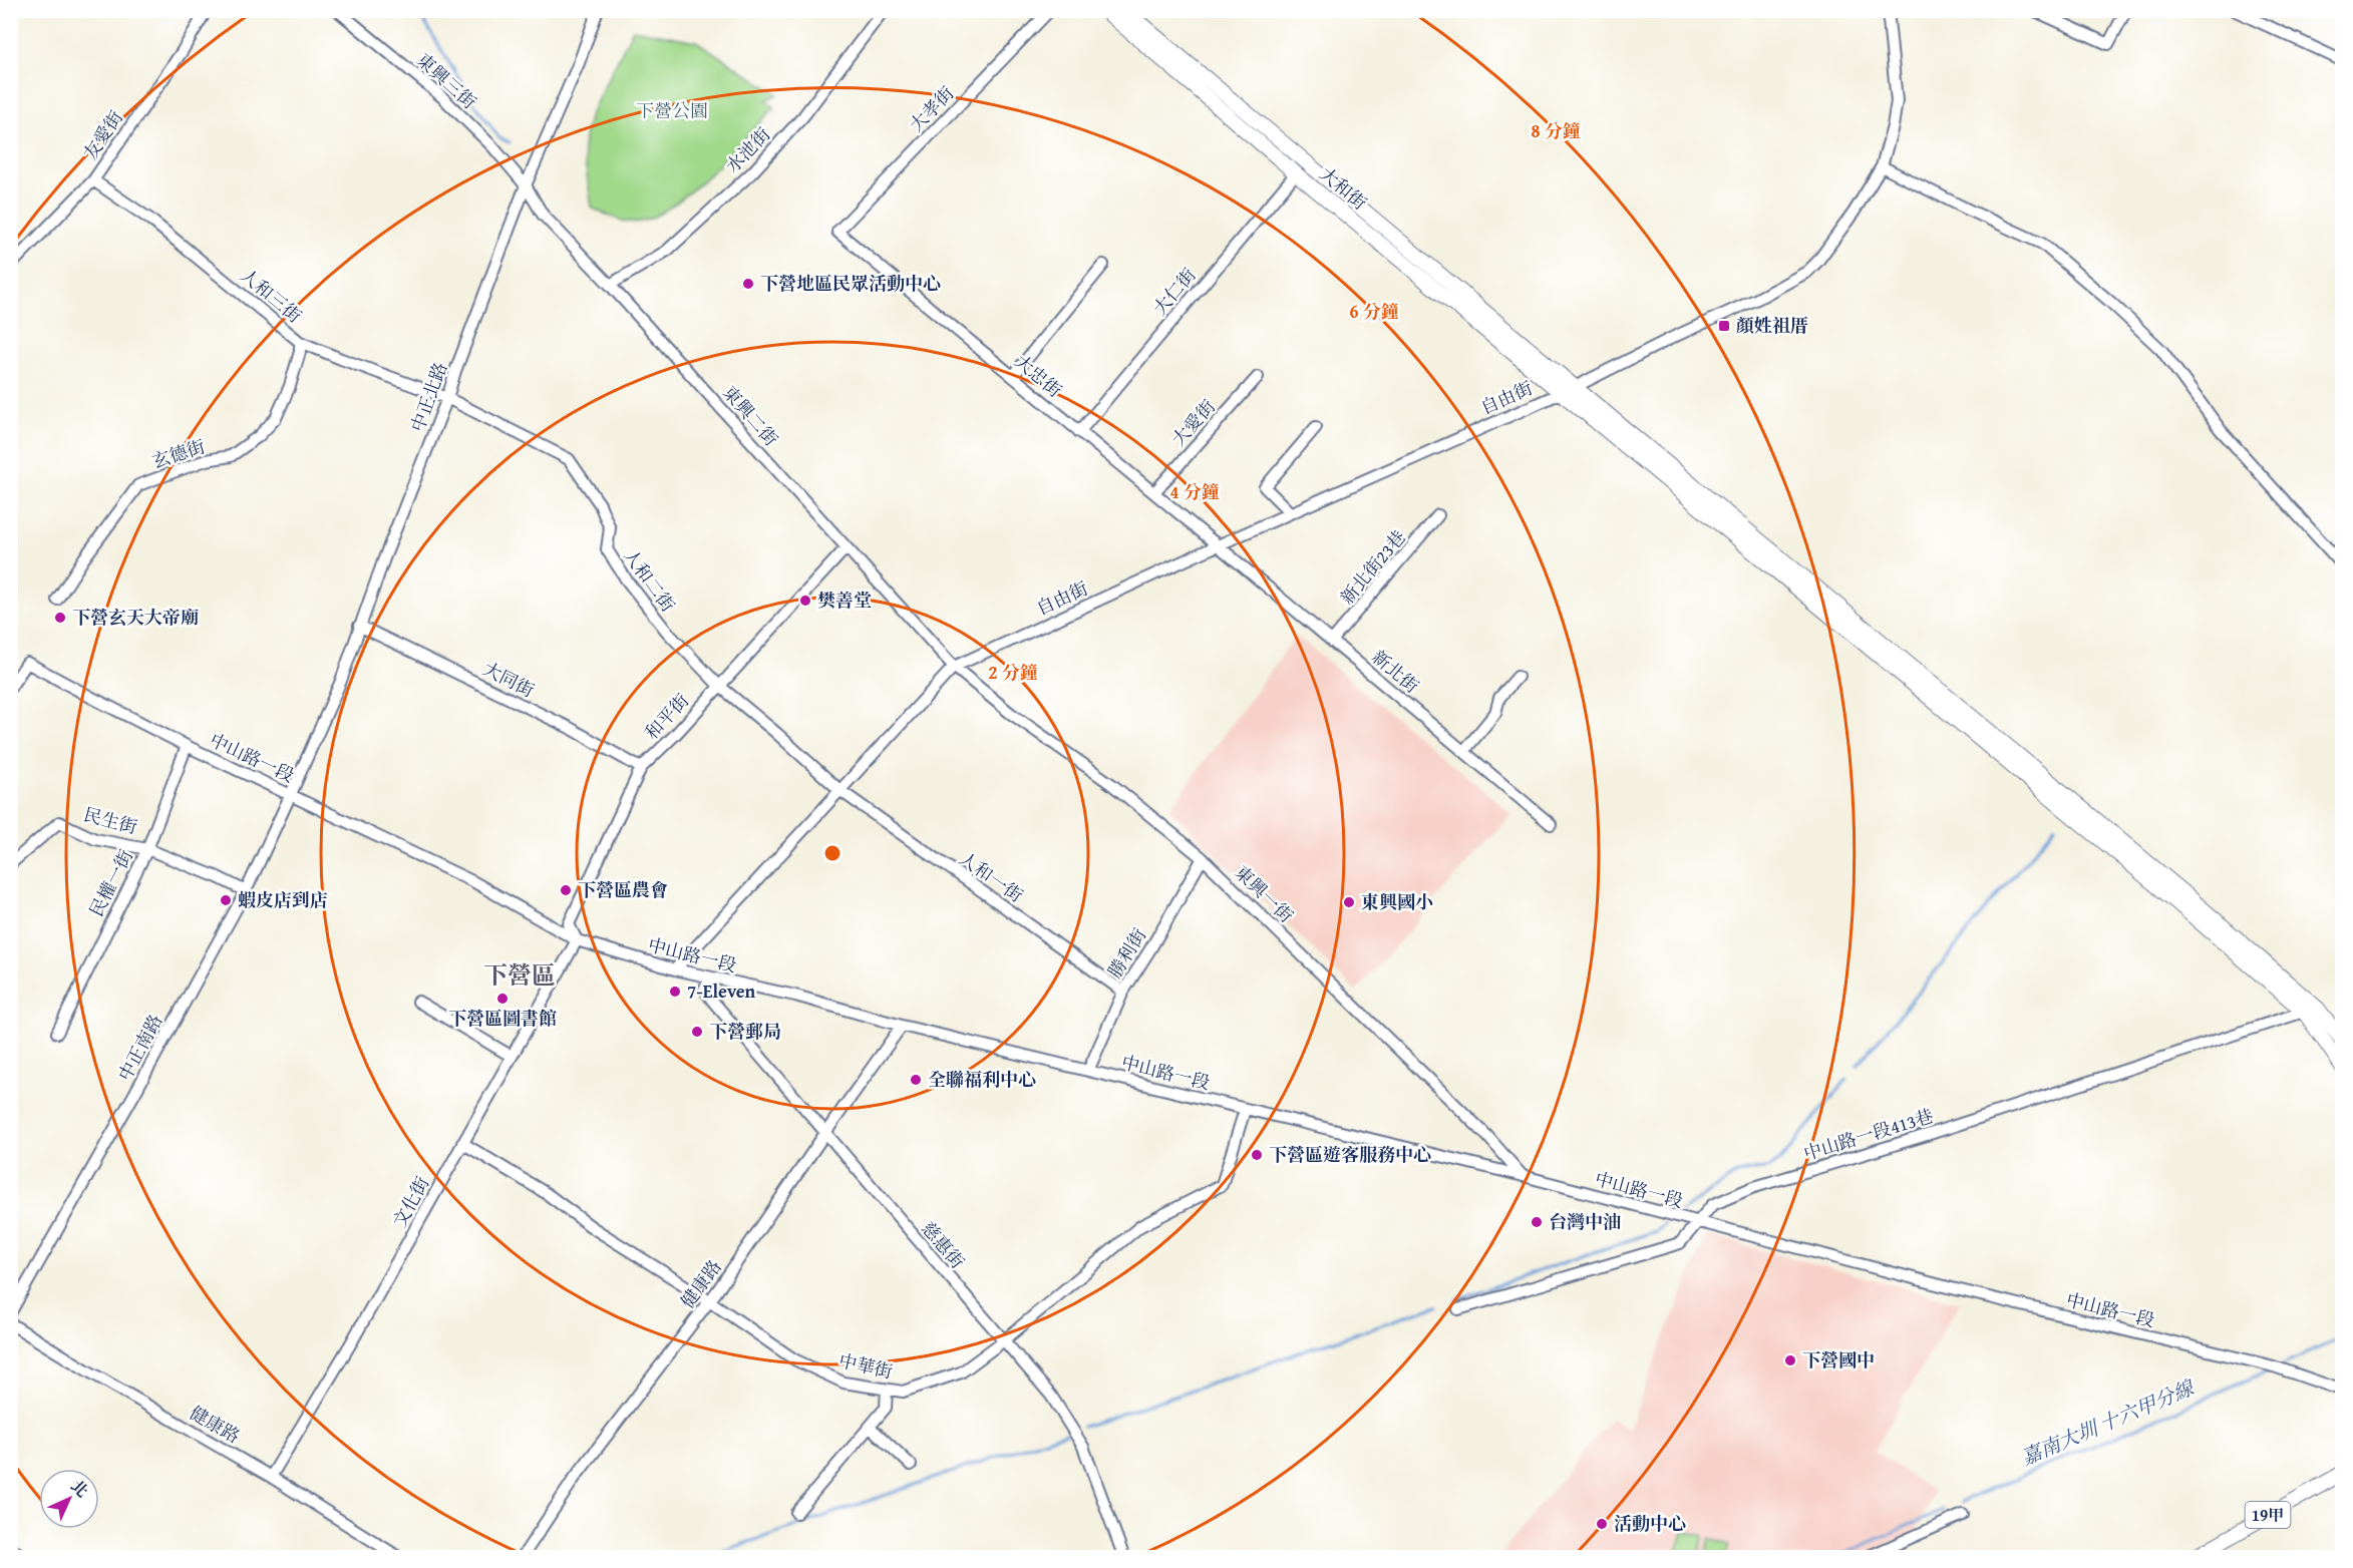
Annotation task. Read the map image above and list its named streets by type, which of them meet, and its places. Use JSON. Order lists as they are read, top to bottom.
{
  "streets": {
    "main road": ["大和街", "19甲"],
    "street": [
      "東興三街",
      "大孝街",
      "友愛街",
      "水池街",
      "大仁街",
      "人和三街",
      "大忠街",
      "中正北路",
      "自由街",
      "東興二街",
      "大愛街",
      "玄德街",
      "新北街23巷",
      "人和二街",
      "新北街",
      "大同街",
      "和平街",
      "中山路一段",
      "民生街",
      "人和一街",
      "民權一街",
      "東興一街",
      "勝利街",
      "中正南路",
      "中山路一段413巷",
      "文化街",
      "慈惠街",
      "健康路",
      "中華街"
    ]
  },
  "crossings": [
    ["東興三街", "中正北路"],
    ["東興三街", "東興二街"],
    ["大孝街", "大忠街"],
    ["友愛街", "人和三街"],
    ["水池街", "東興二街"],
    ["大和街", "大仁街"],
    ["大和街", "自由街"],
    ["大和街", "中山路一段413巷"],
    ["大仁街", "大忠街"],
    ["人和三街", "中正北路"],
    ["人和三街", "玄德街"],
    ["人和三街", "人和二街"],
    ["大忠街", "自由街"],
    ["大忠街", "大愛街"],
    ["大忠街", "新北街"],
    ["中正北路", "東興二街"],
    ["中正北路", "人和二街"],
    ["中正北路", "大同街"],
    ["中正北路", "中山路一段"],
    ["中正北路", "中正南路"],
    ["自由街", "東興二街"],
    ["自由街", "人和二街"],
    ["自由街", "新北街"],
    ["自由街", "中山路一段"],
    ["自由街", "人和一街"],
    ["自由街", "東興一街"],
    ["東興二街", "和平街"],
    ["東興二街", "東興一街"],
    ["新北街23巷", "新北街"],
    ["人和二街", "和平街"],
    ["人和二街", "人和一街"],
    ["大同街", "和平街"],
    ["和平街", "中山路一段"],
    ["和平街", "文化街"],
    ["中山路一段", "民權一街"],
    ["中山路一段", "東興一街"],
    ["中山路一段", "勝利街"],
    ["中山路一段", "中正南路"],
    ["中山路一段", "中山路一段413巷"],
    ["中山路一段", "文化街"],
    ["中山路一段", "慈惠街"],
    ["中山路一段", "健康路"],
    ["中山路一段", "中華街"],
    ["民生街", "民權一街"],
    ["民生街", "中正南路"],
    ["人和一街", "勝利街"],
    ["東興一街", "勝利街"],
    ["文化街", "健康路"],
    ["文化街", "中華街"],
    ["慈惠街", "健康路"],
    ["慈惠街", "中華街"],
    ["健康路", "中華街"]
  ],
  "districts": ["下營區"],
  "water": ["嘉南大圳 十六甲分線"],
  "parks": ["下營公園"],
  "places": {
    "other": [
      "下營地區民眾活動中心",
      "樊善堂",
      "下營玄天大帝廟",
      "下營區農會",
      "蝦皮店到店",
      "東興國小",
      "7-Eleven",
      "下營區圖書館",
      "下營郵局",
      "全聯福利中心",
      "下營區遊客服務中心",
      "台灣中油",
      "下營國中",
      "活動中心"
    ],
    "transit": ["顏姓祖厝"]
  },
  "north": "top right",
  "rings": [
    "8 分鐘",
    "6 分鐘",
    "4 分鐘",
    "2 分鐘"
  ]
}
